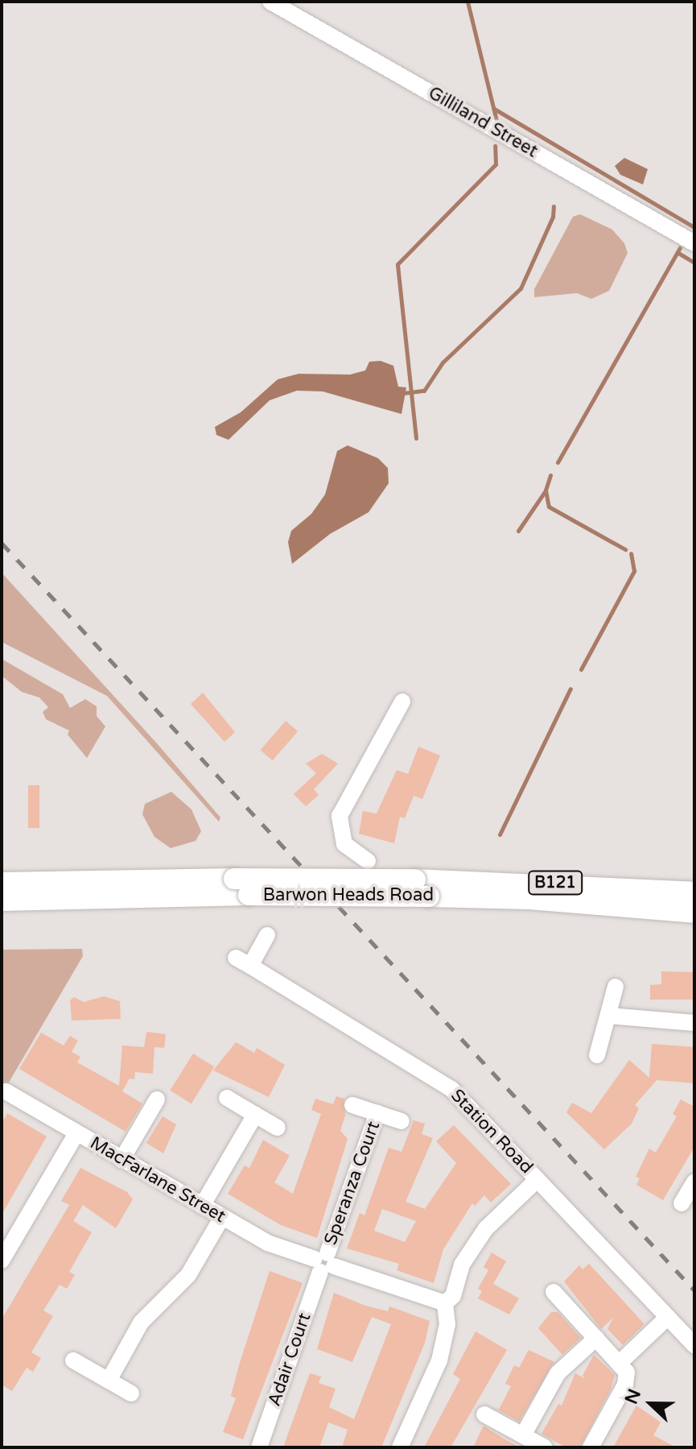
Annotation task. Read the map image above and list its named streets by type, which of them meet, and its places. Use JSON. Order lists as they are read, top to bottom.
{
  "streets": {
    "main road": ["B121", "Barwon Heads Road"],
    "street": [
      "Gilliland Street",
      "Station Road",
      "MacFarlane Street",
      "Speranza Court",
      "Adair Court"
    ]
  },
  "crossings": [
    ["MacFarlane Street", "Speranza Court"],
    ["MacFarlane Street", "Adair Court"],
    ["Speranza Court", "Adair Court"]
  ],
  "north": "left"
}
